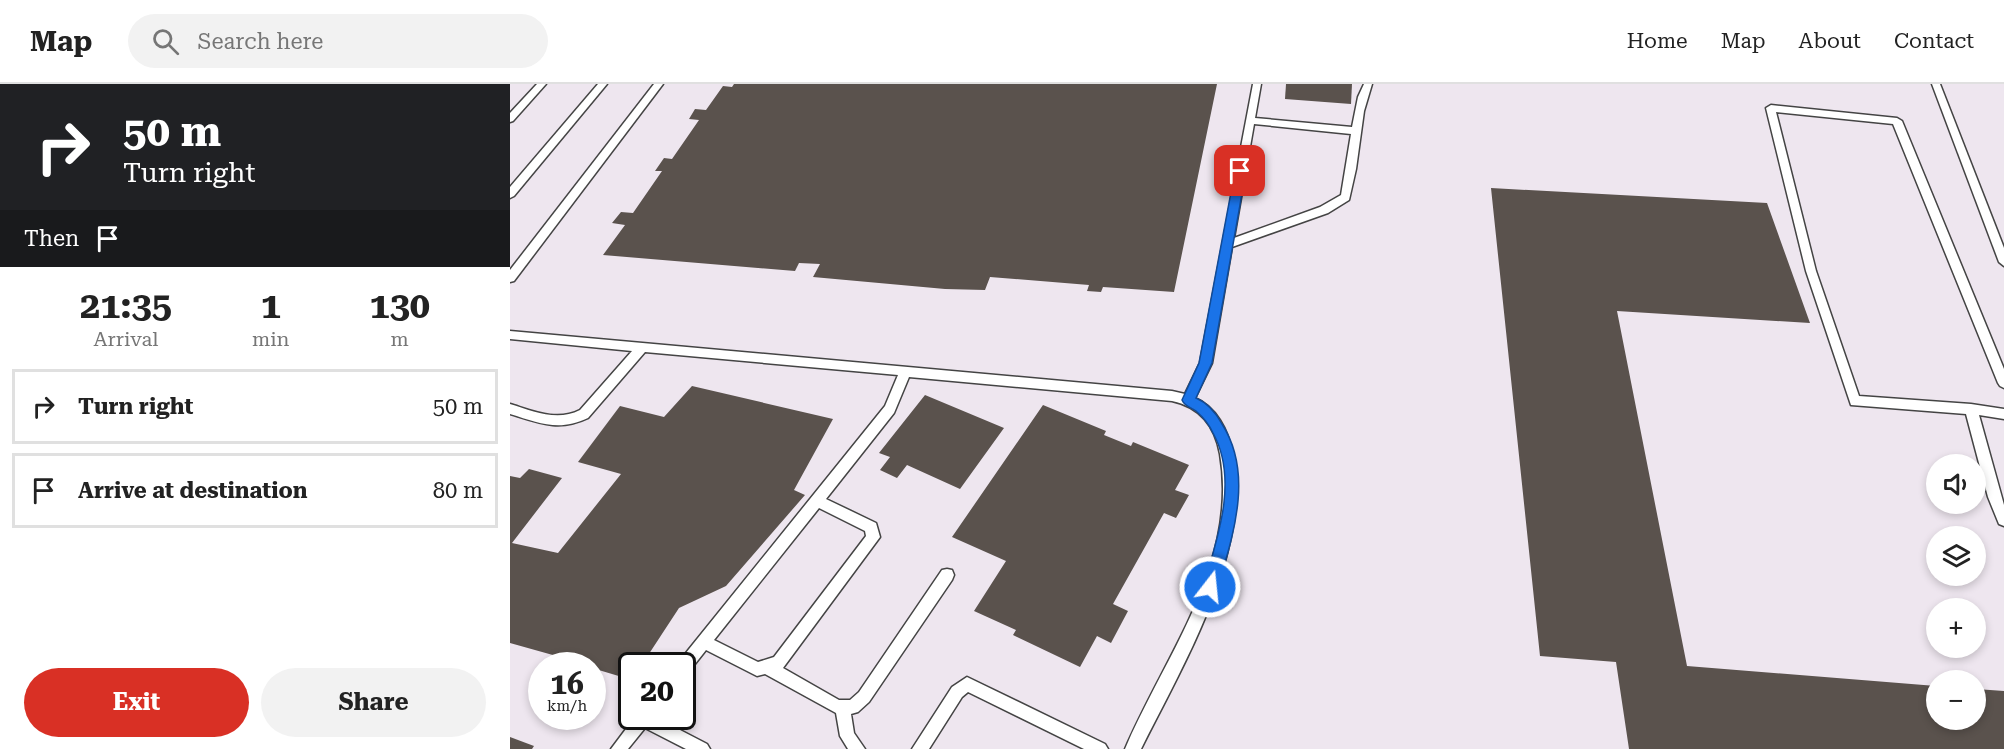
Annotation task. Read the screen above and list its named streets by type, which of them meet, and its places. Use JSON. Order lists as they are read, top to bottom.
{
  "page": {
    "header": "Map",
    "search": "Search here",
    "nav": [
      "Home",
      "Map",
      "About",
      "Contact"
    ],
    "turn": ["50 m", "Turn right"],
    "then": "Then",
    "eta": [
      "21:35",
      "Arrival",
      "1",
      "min",
      "130",
      "m"
    ],
    "list": [
      {
        "name": "Turn right",
        "value": "50 m"
      },
      {
        "name": "Arrive at destination",
        "value": "80 m"
      }
    ],
    "map_buttons": ["+", "−"],
    "speed": "16 km/h",
    "limit": "20",
    "buttons": ["Exit", "Share"]
  }
}
